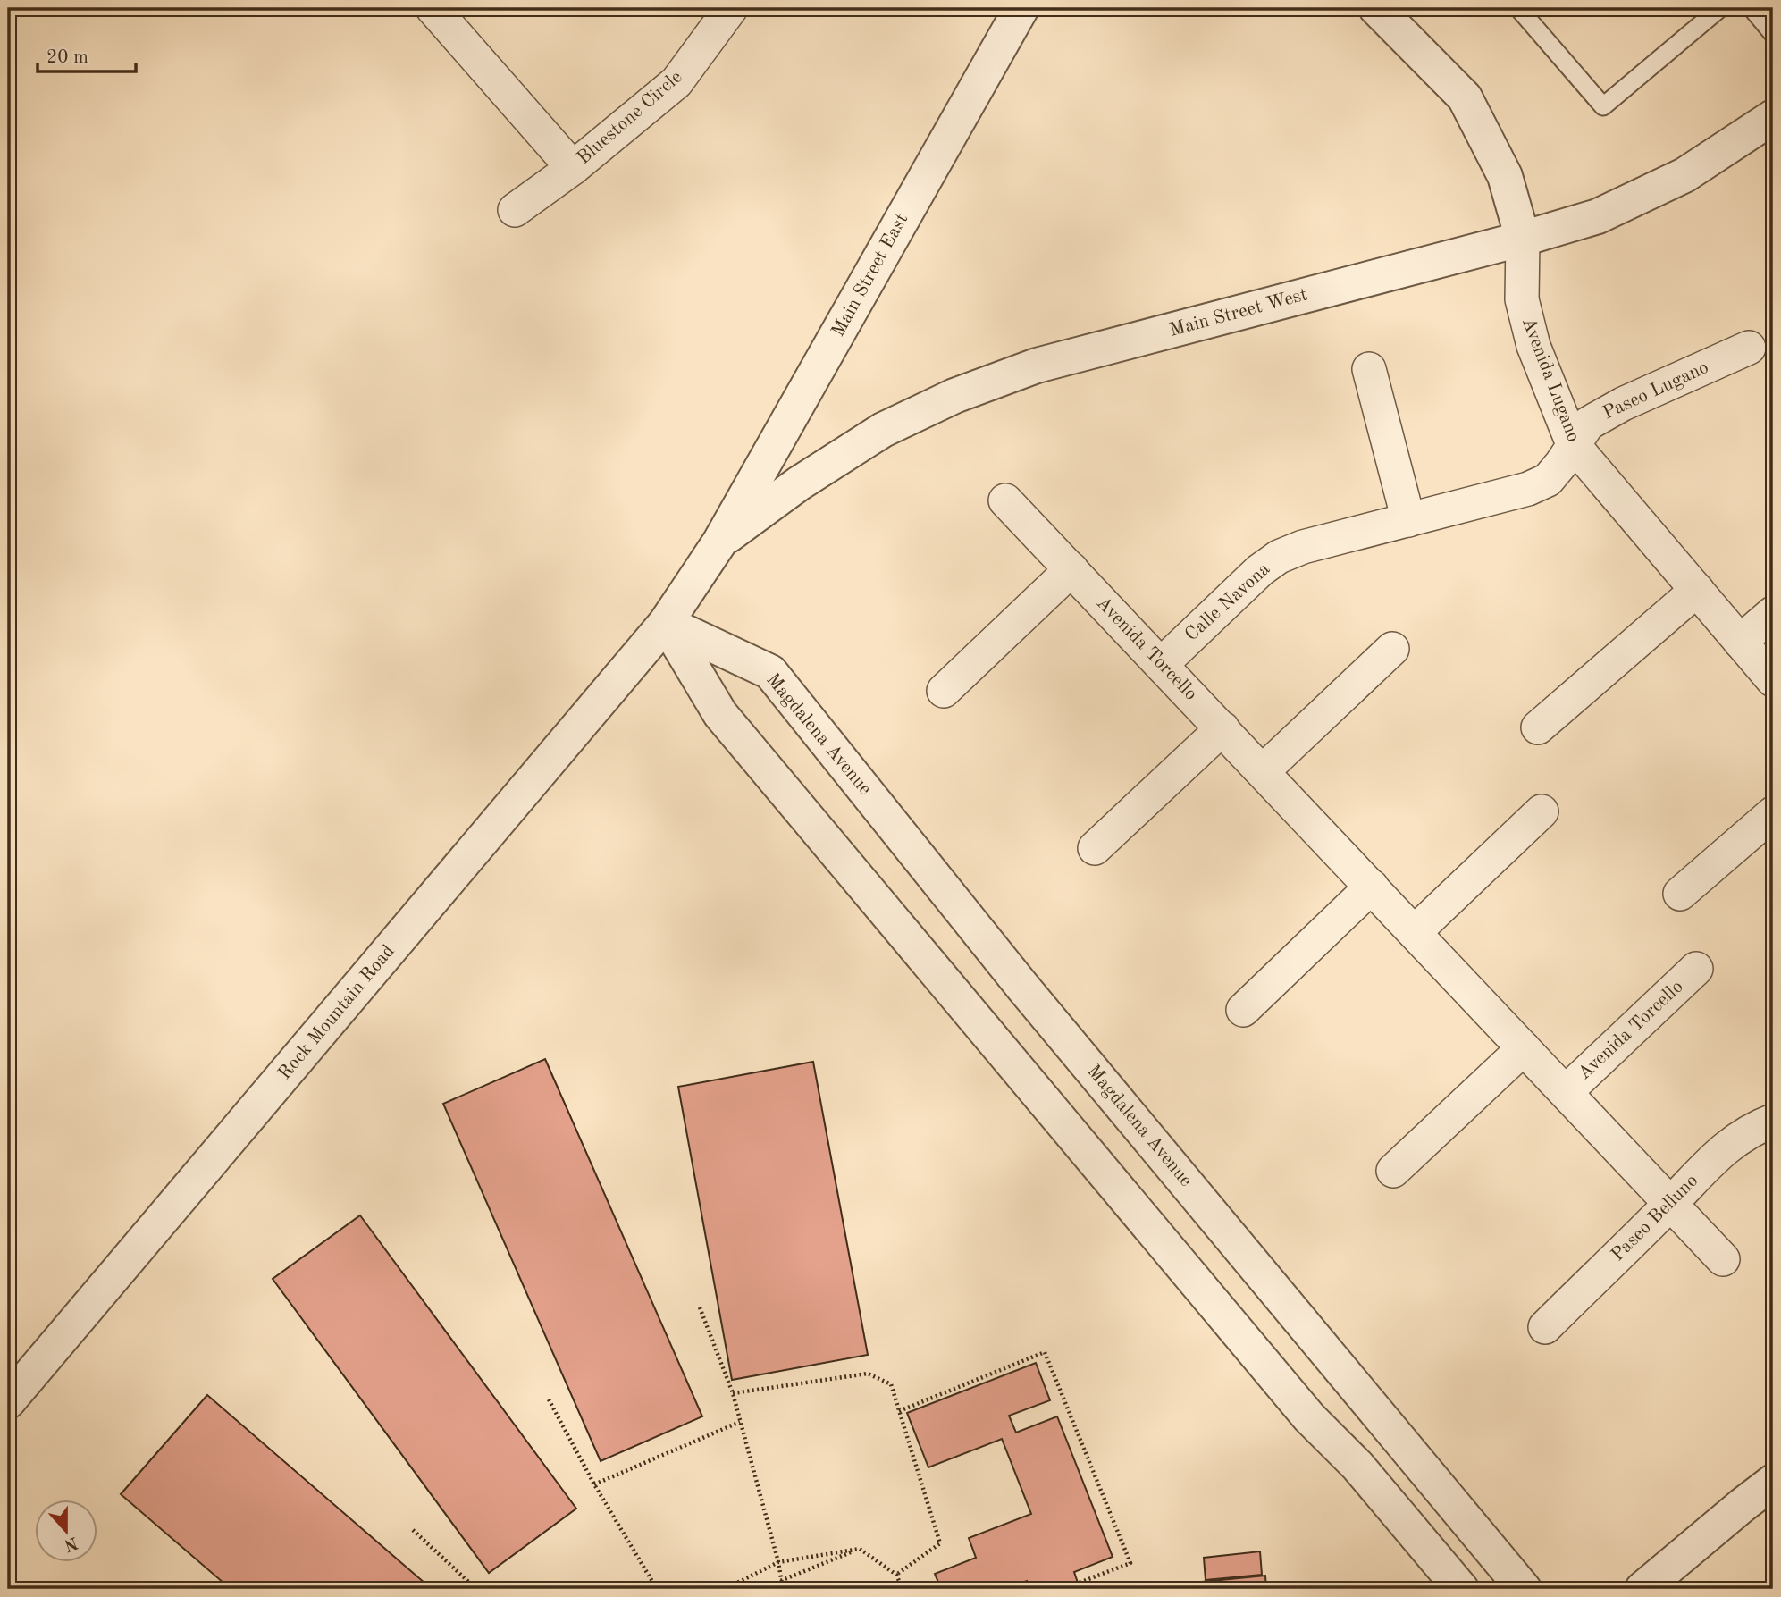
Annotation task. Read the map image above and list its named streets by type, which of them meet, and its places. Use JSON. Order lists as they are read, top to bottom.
{
  "streets": {
    "street": [
      "Bluestone Circle",
      "Main Street East",
      "Main Street West",
      "Avenida Lugano",
      "Paseo Lugano",
      "Calle Navona",
      "Avenida Torcello",
      "Magdalena Avenue",
      "Rock Mountain Road",
      "Paseo Belluno"
    ]
  },
  "crossings": [
    ["Main Street East", "Main Street West"],
    ["Main Street East", "Magdalena Avenue"],
    ["Main Street East", "Rock Mountain Road"],
    ["Main Street West", "Avenida Lugano"],
    ["Avenida Lugano", "Paseo Lugano"],
    ["Avenida Lugano", "Calle Navona"],
    ["Paseo Lugano", "Calle Navona"],
    ["Calle Navona", "Avenida Torcello"],
    ["Avenida Torcello", "Paseo Belluno"],
    ["Magdalena Avenue", "Rock Mountain Road"]
  ],
  "scale_bar": "20 m",
  "north": "bottom"
}
